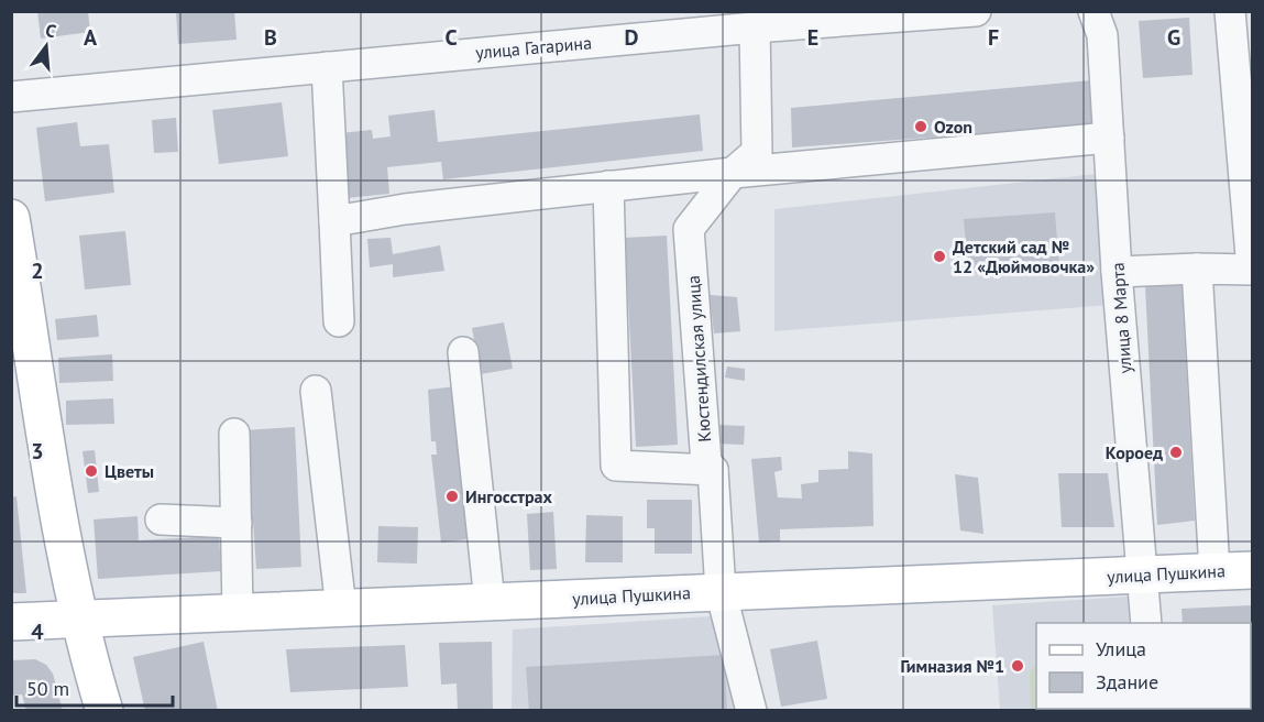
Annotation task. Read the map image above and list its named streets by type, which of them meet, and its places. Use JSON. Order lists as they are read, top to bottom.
{
  "streets": {
    "main road": ["улица Пушкина"],
    "street": ["улица Гагарина", "улица 8 Марта", "Кюстендилская улица"]
  },
  "crossings": [
    ["улица Гагарина", "Кюстендилская улица"],
    ["улица 8 Марта", "улица Пушкина"],
    ["Кюстендилская улица", "улица Пушкина"]
  ],
  "places": [
    "Ozon",
    "Детский сад № 12 «Дюймовочка»",
    "Короед",
    "Цветы",
    "Ингосстрах",
    "Гимназия №1"
  ],
  "legend": ["Улица", "Здание"],
  "scale_bar": "50 m",
  "north": "top",
  "grid": {
    "columns": [
      "A",
      "B",
      "C",
      "D",
      "E",
      "F",
      "G"
    ],
    "rows": ["2", "3", "4"]
  }
}
